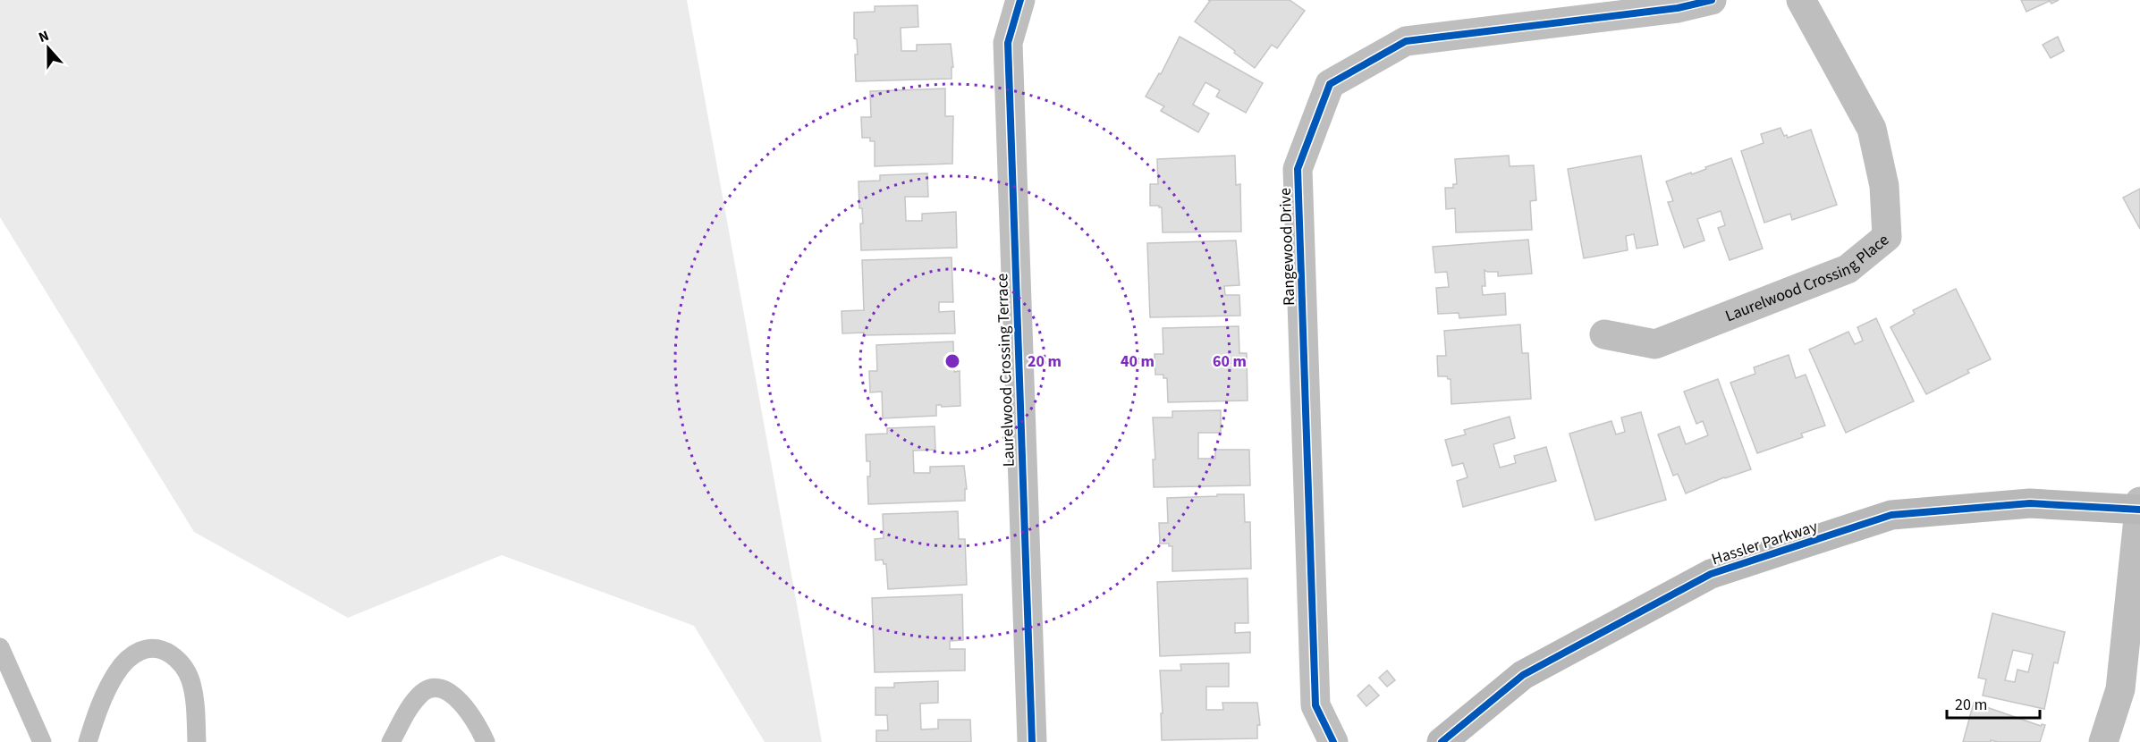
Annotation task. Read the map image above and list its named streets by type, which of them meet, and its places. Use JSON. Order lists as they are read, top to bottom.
{
  "streets": {
    "street": [
      "Rangewood Drive",
      "Laurelwood Crossing Place",
      "Laurelwood Crossing Terrace",
      "Hassler Parkway"
    ]
  },
  "scale_bar": "20 m",
  "north": "top",
  "rings": ["20 m", "40 m", "60 m"]
}
